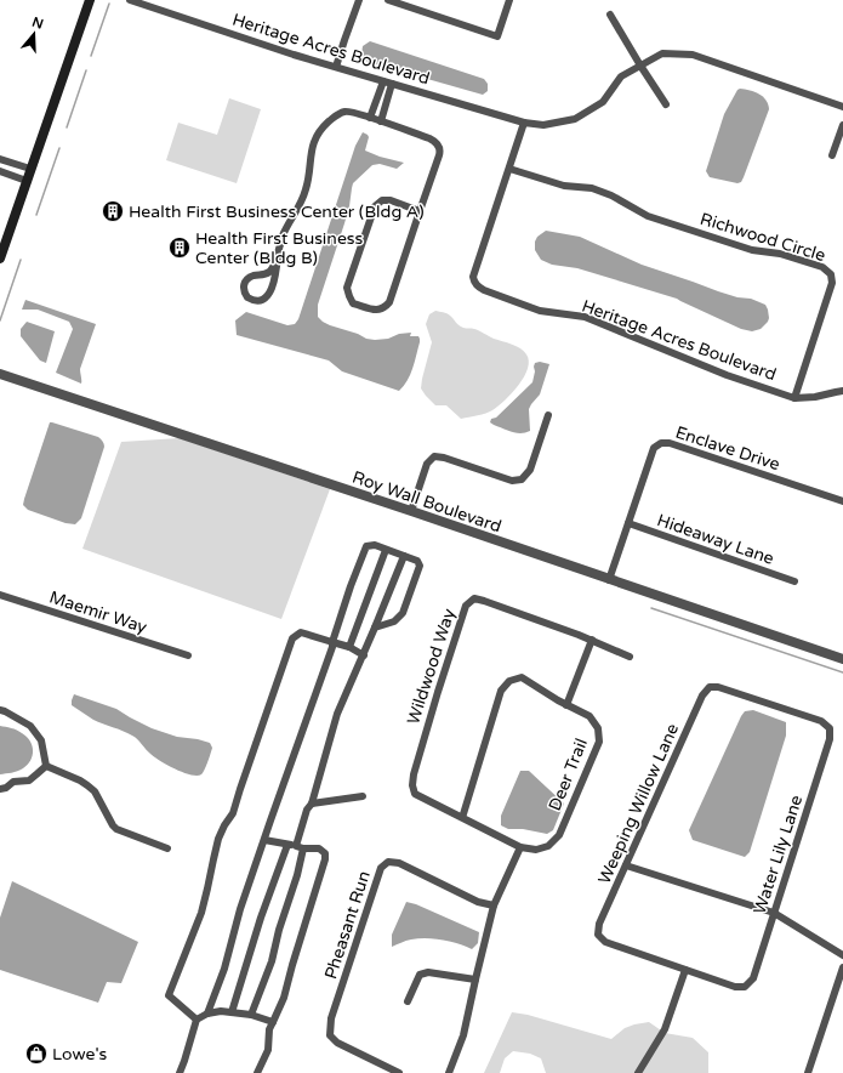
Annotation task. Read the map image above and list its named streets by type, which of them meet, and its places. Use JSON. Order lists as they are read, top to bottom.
{
  "streets": {
    "street": [
      "Heritage Acres Boulevard",
      "Richwood Circle",
      "Enclave Drive",
      "Roy Wall Boulevard",
      "Hideaway Lane",
      "Maemir Way",
      "Wildwood Way",
      "Deer Trail",
      "Weeping Willow Lane",
      "Water Lily Lane",
      "Pheasant Run"
    ]
  },
  "crossings": [
    ["Heritage Acres Boulevard", "Richwood Circle"],
    ["Enclave Drive", "Roy Wall Boulevard"],
    ["Enclave Drive", "Hideaway Lane"],
    ["Wildwood Way", "Deer Trail"],
    ["Weeping Willow Lane", "Water Lily Lane"]
  ],
  "places": {
    "building": ["Health First Business Center (Bldg A)", "Health First Business Center (Bldg B)"],
    "shop": ["Lowe's"]
  },
  "north": "top"
}
